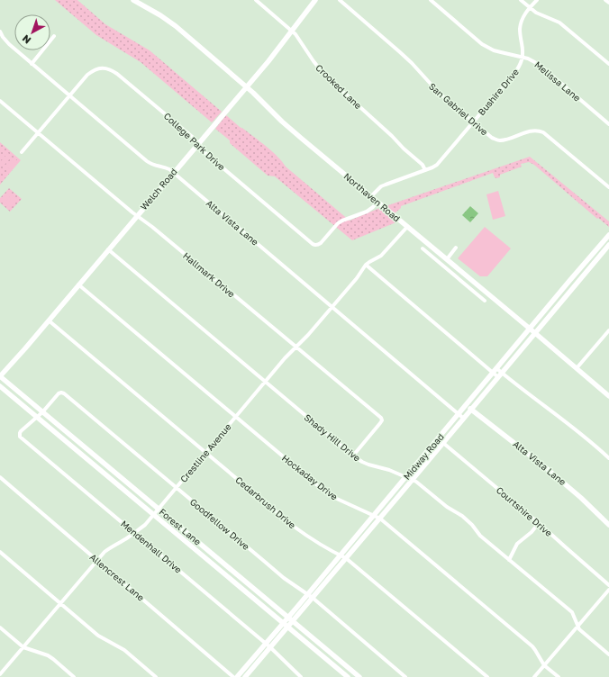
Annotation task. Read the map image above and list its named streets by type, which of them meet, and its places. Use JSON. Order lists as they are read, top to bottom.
{
  "streets": {
    "main road": [
      "Welch Road",
      "Northaven Road",
      "Alta Vista Lane",
      "Midway Road",
      "Forest Lane"
    ],
    "street": [
      "Melissa Lane",
      "Crooked Lane",
      "Bushire Drive",
      "San Gabriel Drive",
      "College Park Drive",
      "Hallmark Drive",
      "Shady Hill Drive",
      "Crestline Avenue",
      "Hockaday Drive",
      "Cedarbrush Drive",
      "Courtshire Drive",
      "Goodfellow Drive",
      "Mendenhall Drive",
      "Allencrest Lane"
    ]
  },
  "crossings": [
    ["Melissa Lane", "Bushire Drive"],
    ["Crooked Lane", "Bushire Drive"],
    ["Crooked Lane", "Welch Road"],
    ["Bushire Drive", "San Gabriel Drive"],
    ["Bushire Drive", "Northaven Road"],
    ["College Park Drive", "Welch Road"],
    ["College Park Drive", "Northaven Road"],
    ["College Park Drive", "Alta Vista Lane"],
    ["College Park Drive", "Hallmark Drive"],
    ["Welch Road", "Northaven Road"],
    ["Welch Road", "Alta Vista Lane"],
    ["Welch Road", "Hallmark Drive"],
    ["Welch Road", "Shady Hill Drive"],
    ["Welch Road", "Hockaday Drive"],
    ["Welch Road", "Cedarbrush Drive"],
    ["Welch Road", "Forest Lane"],
    ["Northaven Road", "Crestline Avenue"],
    ["Northaven Road", "Midway Road"],
    ["Alta Vista Lane", "Crestline Avenue"],
    ["Alta Vista Lane", "Midway Road"],
    ["Hallmark Drive", "Shady Hill Drive"],
    ["Hallmark Drive", "Crestline Avenue"],
    ["Shady Hill Drive", "Crestline Avenue"],
    ["Shady Hill Drive", "Midway Road"],
    ["Crestline Avenue", "Hockaday Drive"],
    ["Crestline Avenue", "Cedarbrush Drive"],
    ["Crestline Avenue", "Goodfellow Drive"],
    ["Crestline Avenue", "Forest Lane"],
    ["Crestline Avenue", "Mendenhall Drive"],
    ["Crestline Avenue", "Allencrest Lane"],
    ["Midway Road", "Hockaday Drive"],
    ["Midway Road", "Cedarbrush Drive"],
    ["Midway Road", "Courtshire Drive"],
    ["Midway Road", "Goodfellow Drive"],
    ["Midway Road", "Forest Lane"],
    ["Midway Road", "Mendenhall Drive"],
    ["Goodfellow Drive", "Forest Lane"],
    ["Goodfellow Drive", "Mendenhall Drive"],
    ["Forest Lane", "Mendenhall Drive"]
  ],
  "north": "bottom left"
}
